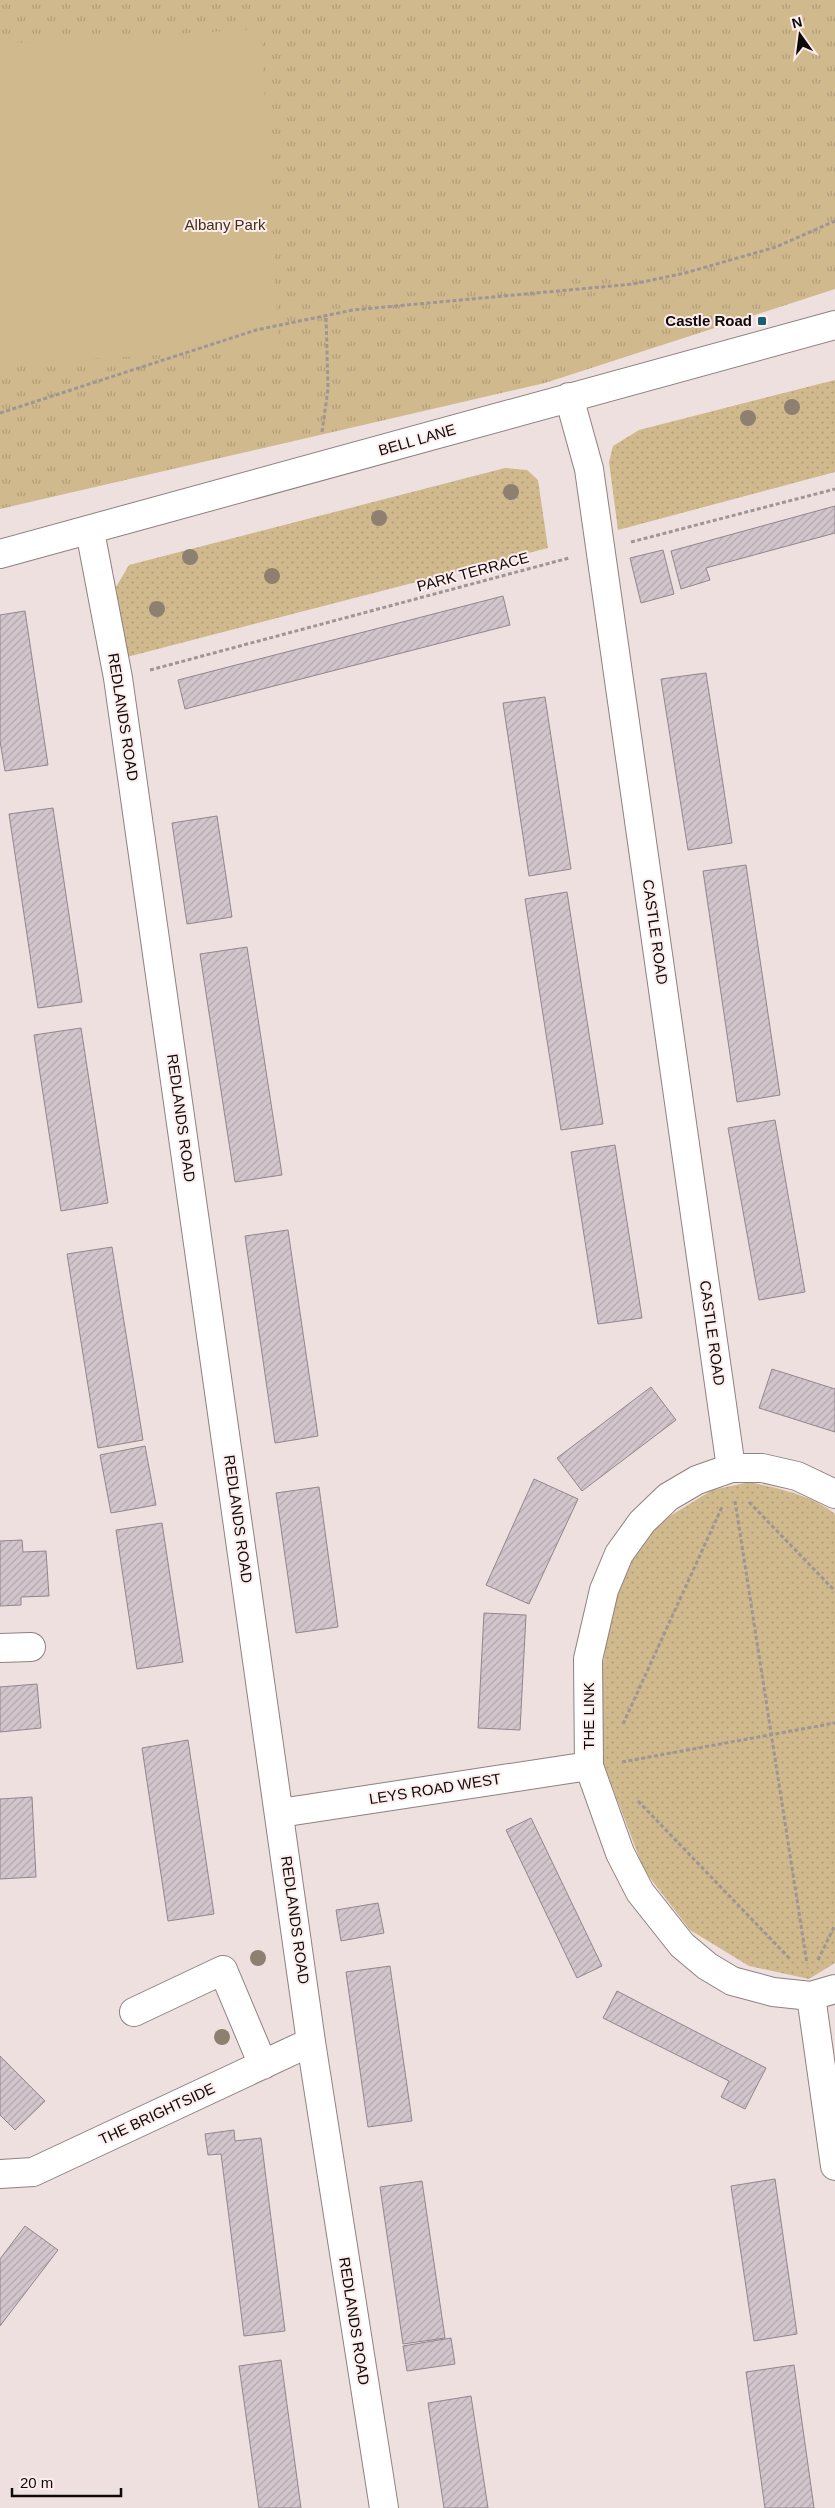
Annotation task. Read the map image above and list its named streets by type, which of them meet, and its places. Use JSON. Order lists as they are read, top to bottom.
{
  "streets": {
    "street": [
      "BELL LANE",
      "REDLANDS ROAD",
      "CASTLE ROAD",
      "THE LINK",
      "LEYS ROAD WEST",
      "THE BRIGHTSIDE"
    ],
    "path": ["PARK TERRACE"]
  },
  "crossings": [
    ["BELL LANE", "REDLANDS ROAD"],
    ["BELL LANE", "CASTLE ROAD"],
    ["PARK TERRACE", "REDLANDS ROAD"],
    ["PARK TERRACE", "CASTLE ROAD"],
    ["REDLANDS ROAD", "LEYS ROAD WEST"],
    ["REDLANDS ROAD", "THE BRIGHTSIDE"],
    ["CASTLE ROAD", "THE LINK"],
    ["THE LINK", "LEYS ROAD WEST"]
  ],
  "parks": ["Albany Park"],
  "places": {
    "transit": ["Castle Road"]
  },
  "scale_bar": "20 m",
  "north": "top"
}
